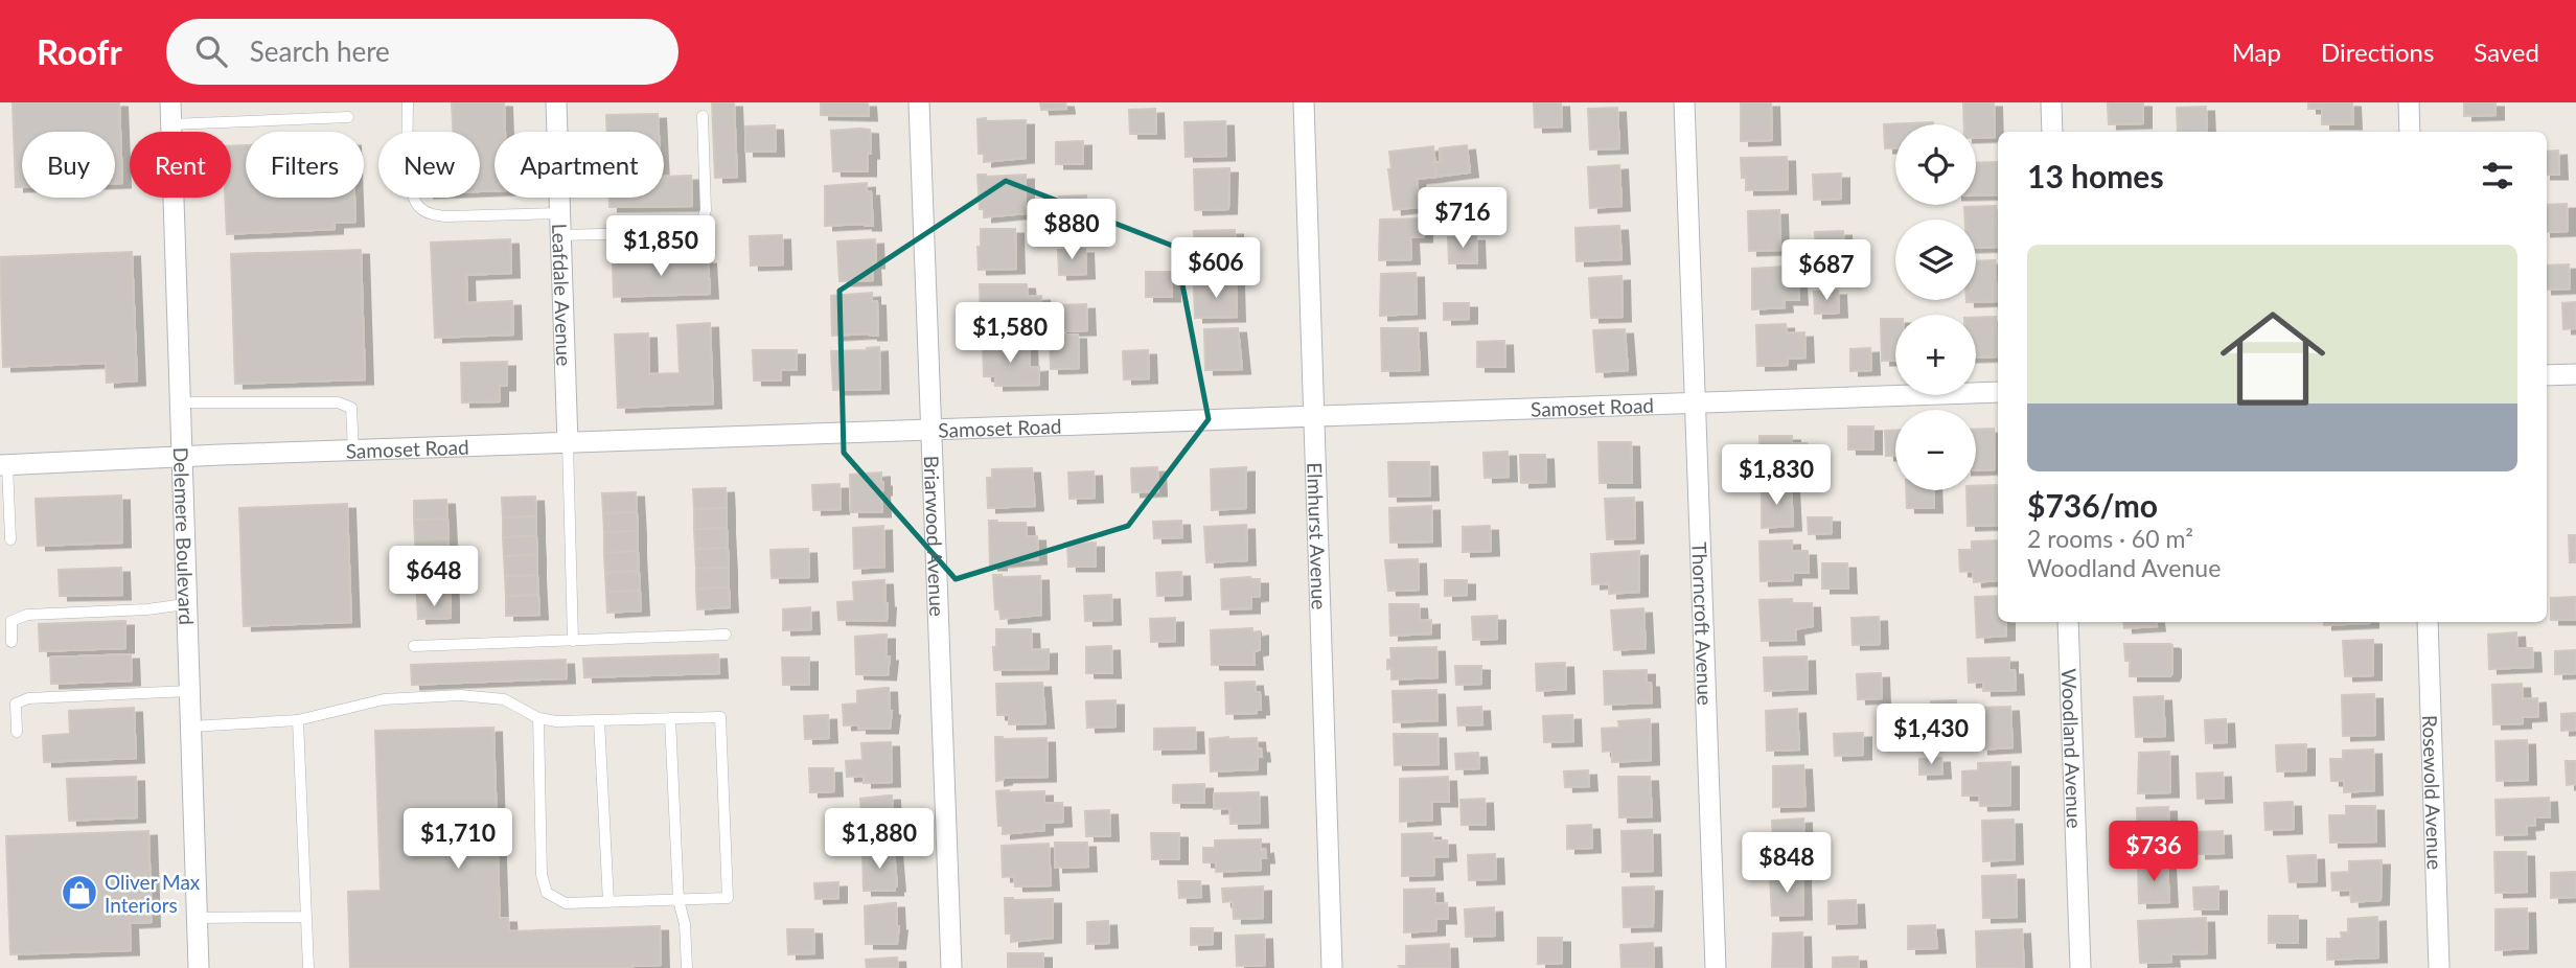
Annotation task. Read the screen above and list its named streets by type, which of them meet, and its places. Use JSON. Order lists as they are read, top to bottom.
{
  "streets": {
    "street": [
      "Leafdale Avenue",
      "Samoset Road",
      "Delemere Boulevard",
      "Briarwood Avenue",
      "Elmhurst Avenue",
      "Thorncroft Avenue",
      "Woodland Avenue",
      "Rosewold Avenue"
    ]
  },
  "crossings": [
    ["Leafdale Avenue", "Samoset Road"],
    ["Samoset Road", "Delemere Boulevard"],
    ["Samoset Road", "Briarwood Avenue"],
    ["Samoset Road", "Elmhurst Avenue"],
    ["Samoset Road", "Thorncroft Avenue"]
  ],
  "places": {
    "shop": ["Oliver Max Interiors"]
  },
  "page": {
    "header": "Roofr",
    "search": "Search here",
    "nav": ["Map", "Directions", "Saved"],
    "map_buttons": ["+", "−"],
    "chip": [
      "Buy",
      "Rent",
      "Filters",
      "New",
      "Apartment"
    ],
    "heading": "13 homes",
    "price": [
      "$716",
      "$880",
      "$1,850",
      "$606",
      "$687",
      "$1,580",
      "$1,830",
      "$648",
      "$1,430",
      "$1,710",
      "$1,880",
      "$736",
      "$848"
    ],
    "list": [
      {
        "name": "$736/mo",
        "note": "2 rooms · 60 m² · Woodland Avenue"
      }
    ]
  }
}
